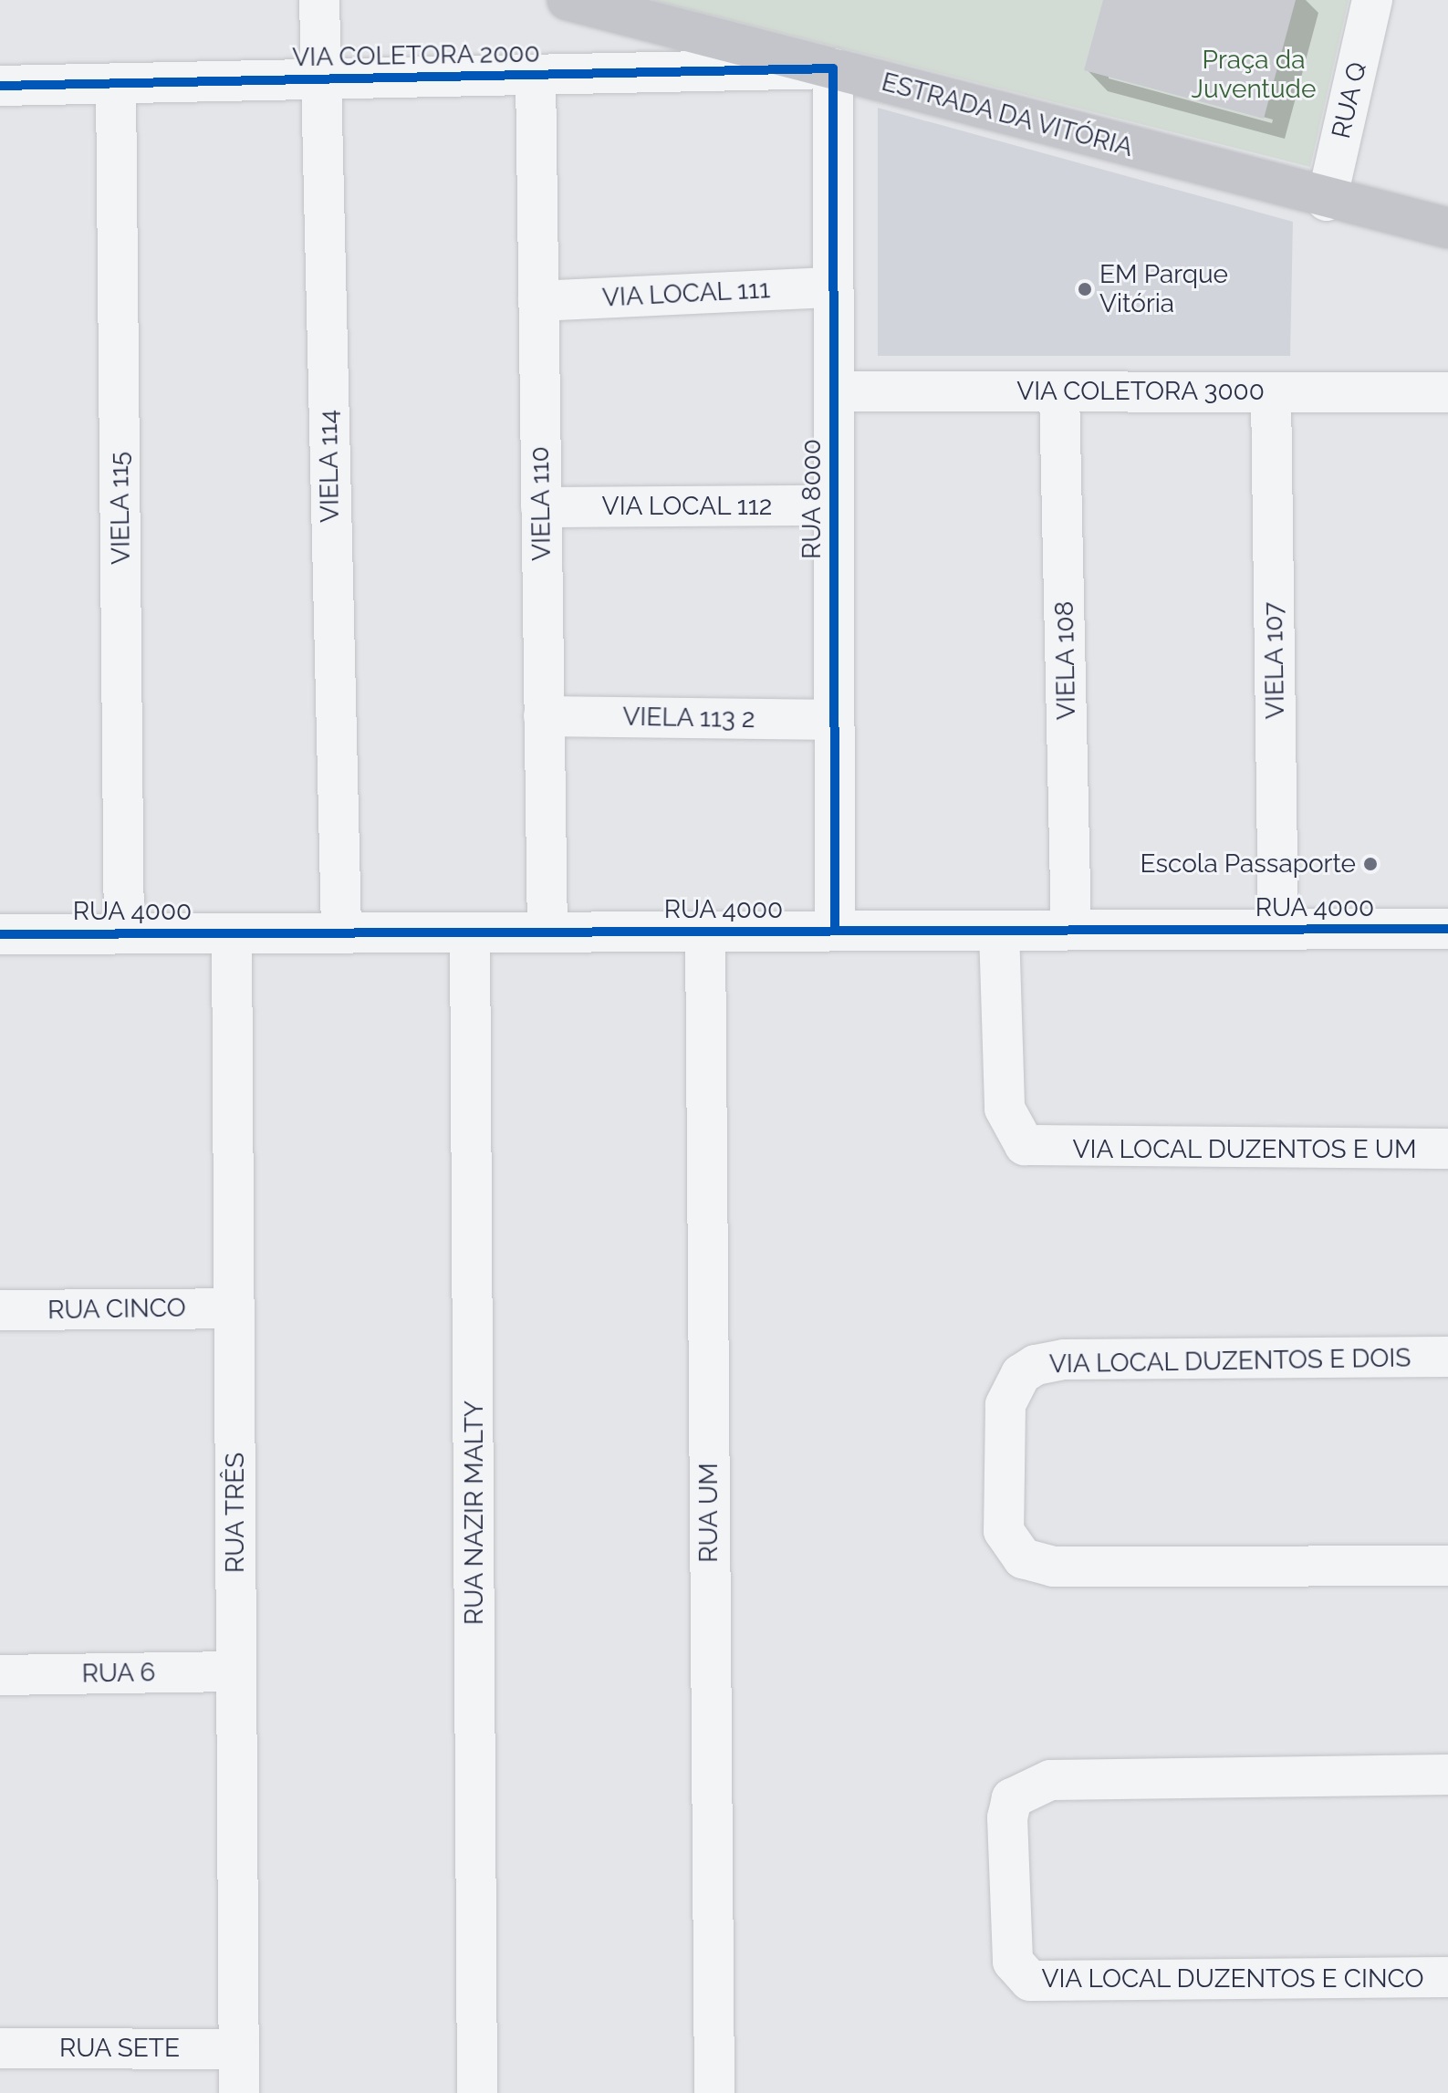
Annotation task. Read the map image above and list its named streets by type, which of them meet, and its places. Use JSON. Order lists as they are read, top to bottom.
{
  "streets": {
    "main road": ["ESTRADA DA VITÓRIA"],
    "street": [
      "VIA COLETORA 2000",
      "RUA Q",
      "VIA LOCAL 111",
      "VIA COLETORA 3000",
      "VIELA 114",
      "RUA 8000",
      "VIELA 110",
      "VIA LOCAL 112",
      "VIELA 115",
      "VIELA 108",
      "VIELA 107",
      "VIELA 113 2",
      "RUA 4000",
      "VIA LOCAL DUZENTOS E UM",
      "RUA CINCO",
      "VIA LOCAL DUZENTOS E DOIS",
      "RUA TRÊS",
      "RUA NAZIR MALTY",
      "RUA UM",
      "RUA 6",
      "VIA LOCAL DUZENTOS E CINCO",
      "RUA SETE"
    ]
  },
  "crossings": [
    ["VIA COLETORA 2000", "ESTRADA DA VITÓRIA"],
    ["VIA COLETORA 2000", "VIELA 114"],
    ["VIA COLETORA 2000", "RUA 8000"],
    ["VIA COLETORA 2000", "VIELA 110"],
    ["VIA COLETORA 2000", "VIELA 115"],
    ["RUA Q", "ESTRADA DA VITÓRIA"],
    ["ESTRADA DA VITÓRIA", "RUA 8000"],
    ["VIA LOCAL 111", "RUA 8000"],
    ["VIA LOCAL 111", "VIELA 110"],
    ["VIA COLETORA 3000", "RUA 8000"],
    ["VIA COLETORA 3000", "VIELA 108"],
    ["VIA COLETORA 3000", "VIELA 107"],
    ["VIELA 114", "RUA 4000"],
    ["RUA 8000", "VIA LOCAL 112"],
    ["RUA 8000", "VIELA 113 2"],
    ["RUA 8000", "RUA 4000"],
    ["VIELA 110", "VIA LOCAL 112"],
    ["VIELA 110", "VIELA 113 2"],
    ["VIELA 110", "RUA 4000"],
    ["VIELA 115", "RUA 4000"],
    ["VIELA 108", "RUA 4000"],
    ["VIELA 107", "RUA 4000"],
    ["RUA 4000", "VIA LOCAL DUZENTOS E UM"],
    ["RUA 4000", "RUA TRÊS"],
    ["RUA 4000", "RUA NAZIR MALTY"],
    ["RUA 4000", "RUA UM"],
    ["RUA CINCO", "RUA TRÊS"],
    ["RUA TRÊS", "RUA 6"],
    ["RUA TRÊS", "RUA SETE"]
  ],
  "parks": ["Praça da Juventude"],
  "places": ["EM Parque Vitória", "Escola Passaporte"]
}
